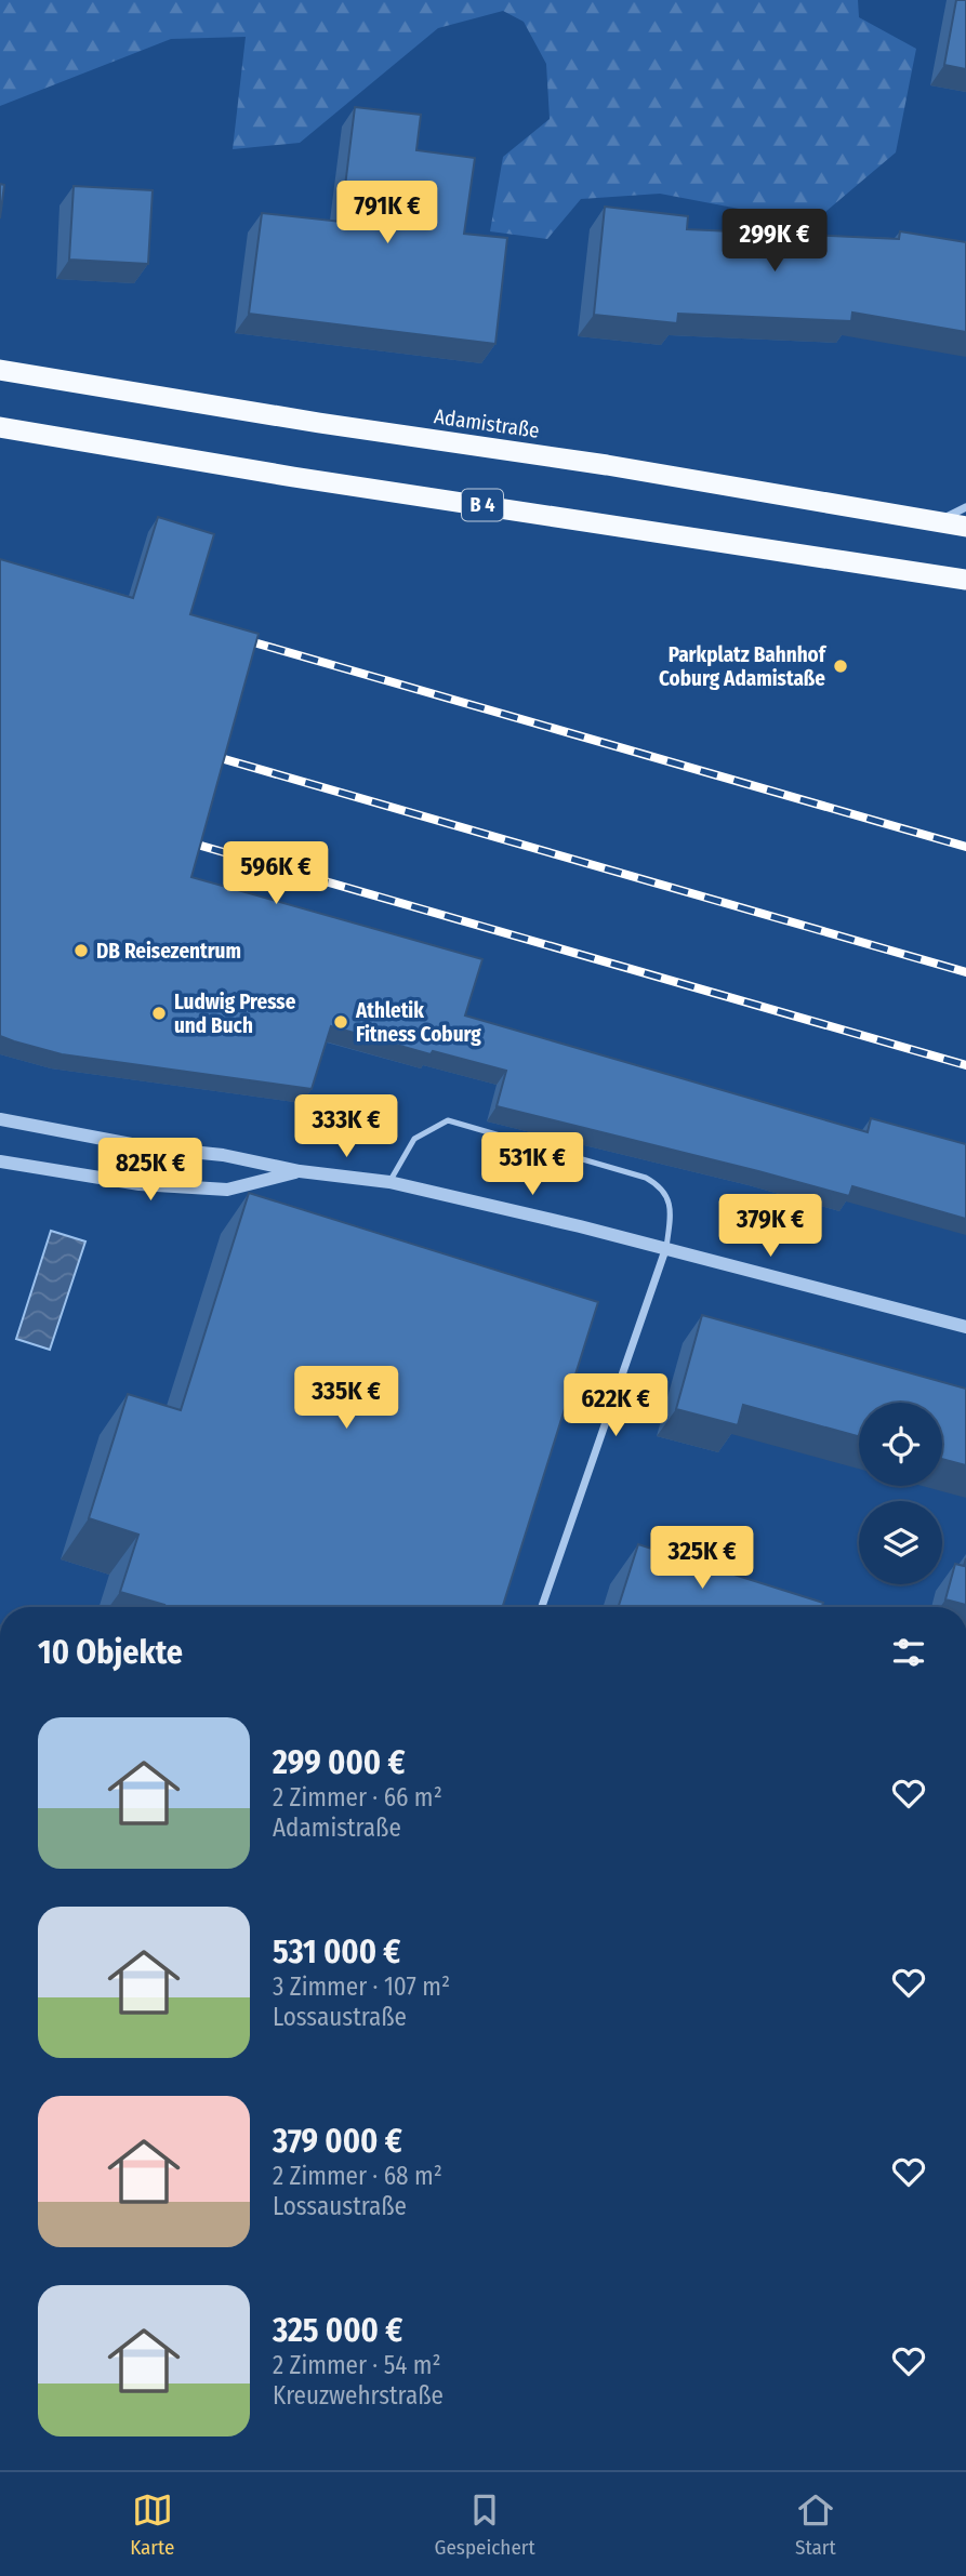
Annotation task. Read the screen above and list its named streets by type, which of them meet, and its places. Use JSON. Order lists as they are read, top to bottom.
{
  "streets": {
    "highway": ["Adamistraße", "B 4"]
  },
  "places": [
    "Parkplatz Bahnhof Coburg Adamistaße",
    "DB Reisezentrum",
    "Ludwig Presse und Buch",
    "Athletik Fitness Coburg"
  ],
  "page": {
    "price": [
      "791K €",
      "299K €",
      "596K €",
      "333K €",
      "531K €",
      "825K €",
      "379K €",
      "335K €",
      "622K €",
      "325K €"
    ],
    "heading": "10 Objekte",
    "list": [
      {
        "name": "299 000 €",
        "note": "2 Zimmer · 66 m² · Adamistraße"
      },
      {
        "name": "531 000 €",
        "note": "3 Zimmer · 107 m² · Lossaustraße"
      },
      {
        "name": "379 000 €",
        "note": "2 Zimmer · 68 m² · Lossaustraße"
      },
      {
        "name": "325 000 €",
        "note": "2 Zimmer · 54 m² · Kreuzwehrstraße"
      }
    ],
    "tabs": ["Karte", "Gespeichert", "Start"]
  }
}
